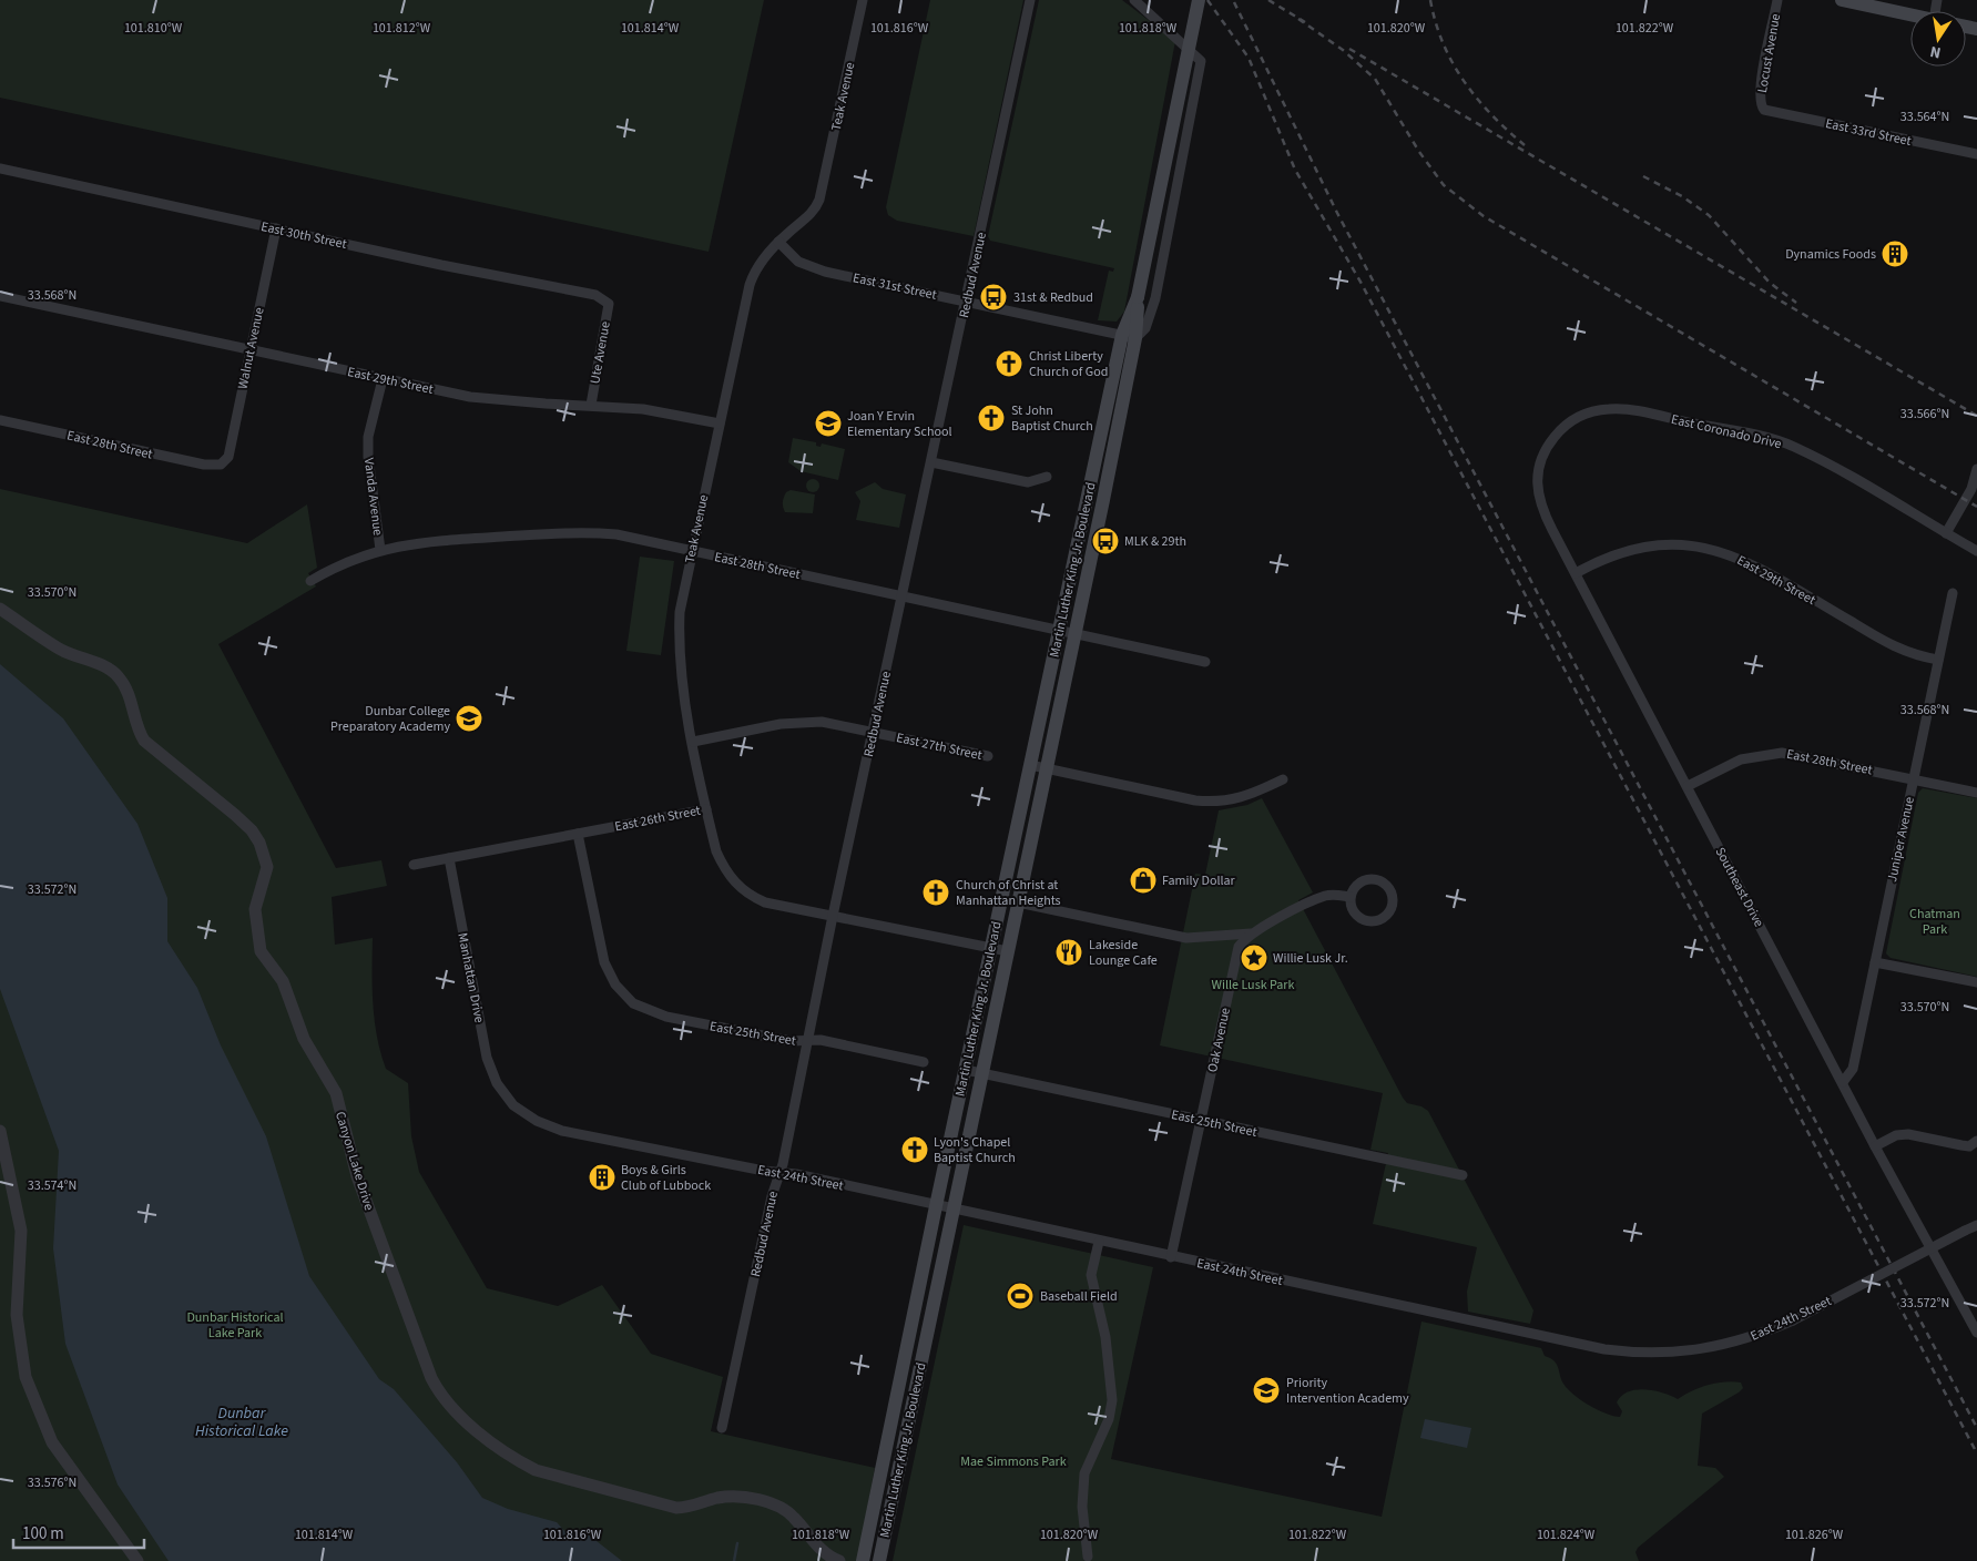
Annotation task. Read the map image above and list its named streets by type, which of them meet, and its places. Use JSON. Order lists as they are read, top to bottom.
{
  "streets": {
    "main road": ["Martin Luther King Jr. Boulevard"],
    "street": [
      "Locust Avenue",
      "Teak Avenue",
      "East 33rd Street",
      "East 30th Street",
      "Redbud Avenue",
      "East 31st Street",
      "Walnut Avenue",
      "Ute Avenue",
      "East 29th Street",
      "East Coronado Drive",
      "East 28th Street",
      "Vanda Avenue",
      "East 27th Street",
      "East 26th Street",
      "Juniper Avenue",
      "Southeast Drive",
      "Manhattan Drive",
      "East 25th Street",
      "Oak Avenue",
      "Canyon Lake Drive",
      "East 24th Street"
    ]
  },
  "crossings": [
    ["Locust Avenue", "East 33rd Street"],
    ["Teak Avenue", "East 31st Street"],
    ["Teak Avenue", "East 29th Street"],
    ["Teak Avenue", "East 28th Street"],
    ["Teak Avenue", "East 27th Street"],
    ["Teak Avenue", "East 26th Street"],
    ["East 30th Street", "Walnut Avenue"],
    ["East 30th Street", "Ute Avenue"],
    ["Redbud Avenue", "East 31st Street"],
    ["Redbud Avenue", "East 28th Street"],
    ["Redbud Avenue", "East 27th Street"],
    ["Redbud Avenue", "East 26th Street"],
    ["Redbud Avenue", "East 25th Street"],
    ["Redbud Avenue", "East 24th Street"],
    ["East 31st Street", "Martin Luther King Jr. Boulevard"],
    ["Walnut Avenue", "East 29th Street"],
    ["Walnut Avenue", "East 28th Street"],
    ["Ute Avenue", "East 29th Street"],
    ["East 29th Street", "Vanda Avenue"],
    ["East 29th Street", "Juniper Avenue"],
    ["East 29th Street", "Southeast Drive"],
    ["East Coronado Drive", "Southeast Drive"],
    ["East 28th Street", "Vanda Avenue"],
    ["East 28th Street", "Martin Luther King Jr. Boulevard"],
    ["East 28th Street", "Juniper Avenue"],
    ["East 28th Street", "Southeast Drive"],
    ["Martin Luther King Jr. Boulevard", "East 26th Street"],
    ["Martin Luther King Jr. Boulevard", "East 25th Street"],
    ["Martin Luther King Jr. Boulevard", "East 24th Street"],
    ["East 26th Street", "Manhattan Drive"],
    ["East 26th Street", "East 25th Street"],
    ["Juniper Avenue", "Southeast Drive"],
    ["Manhattan Drive", "East 24th Street"],
    ["East 25th Street", "Oak Avenue"],
    ["Oak Avenue", "East 24th Street"]
  ],
  "water": ["Dunbar Historical Lake"],
  "parks": [
    "Chatman Park",
    "Wille Lusk Park",
    "Dunbar Historical Lake Park",
    "Mae Simmons Park"
  ],
  "places": {
    "building": ["Dynamics Foods", "Boys & Girls Club of Lubbock"],
    "bus stop": ["31st & Redbud", "MLK & 29th"],
    "church": [
      "Christ Liberty Church of God",
      "St John Baptist Church",
      "Church of Christ at Manhattan Heights",
      "Lyon's Chapel Baptist Church"
    ],
    "school or university": ["Joan Y Ervin Elementary School", "Dunbar College Preparatory Academy", "Priority Intervention Academy"],
    "shop": ["Family Dollar"],
    "restaurant": ["Lakeside Lounge Cafe"],
    "place": ["Willie Lusk Jr."],
    "sports": ["Baseball Field"]
  },
  "scale_bar": "100 m",
  "north": "bottom",
  "coordinates": [
    "101.810°W",
    "101.812°W",
    "101.814°W",
    "101.816°W",
    "101.818°W",
    "101.820°W",
    "101.822°W",
    "33.564°N",
    "33.568°N",
    "33.566°N",
    "33.570°N",
    "33.572°N",
    "33.574°N",
    "33.576°N",
    "101.824°W",
    "101.826°W"
  ]
}
